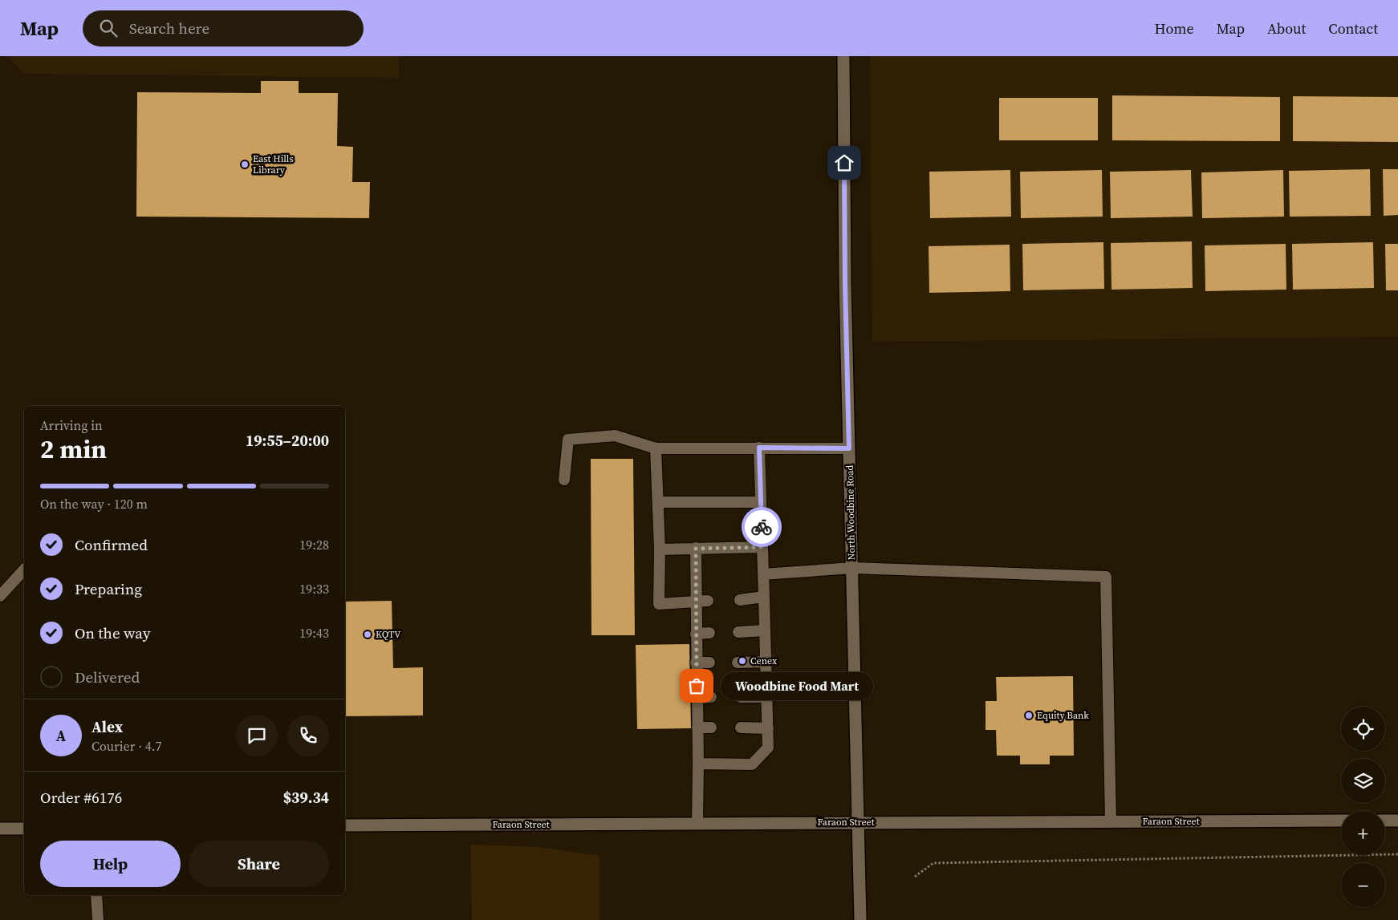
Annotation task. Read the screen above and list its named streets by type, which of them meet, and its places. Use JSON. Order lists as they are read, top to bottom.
{
  "streets": {
    "main road": ["North Woodbine Road", "Faraon Street"]
  },
  "crossings": [
    ["North Woodbine Road", "Faraon Street"]
  ],
  "places": [
    "East Hills Library",
    "KQTV",
    "Cenex",
    "Woodbine Food Mart",
    "Equity Bank"
  ],
  "page": {
    "header": "Map",
    "search": "Search here",
    "nav": [
      "Home",
      "Map",
      "About",
      "Contact"
    ],
    "heading": ["2 min", "Arriving in", "19:55–20:00"],
    "panel": [
      "Alex",
      "Courier · 4.7",
      "Order #6176",
      "$39.34"
    ],
    "bar": "On the way · 120 m",
    "list": [
      ["Confirmed", "19:28"],
      ["Preparing", "19:33"],
      ["On the way", "19:43"],
      "Delivered"
    ],
    "bubble": "Woodbine Food Mart",
    "map_buttons": ["+", "−"],
    "round": "A",
    "buttons": ["Help", "Share"]
  }
}
